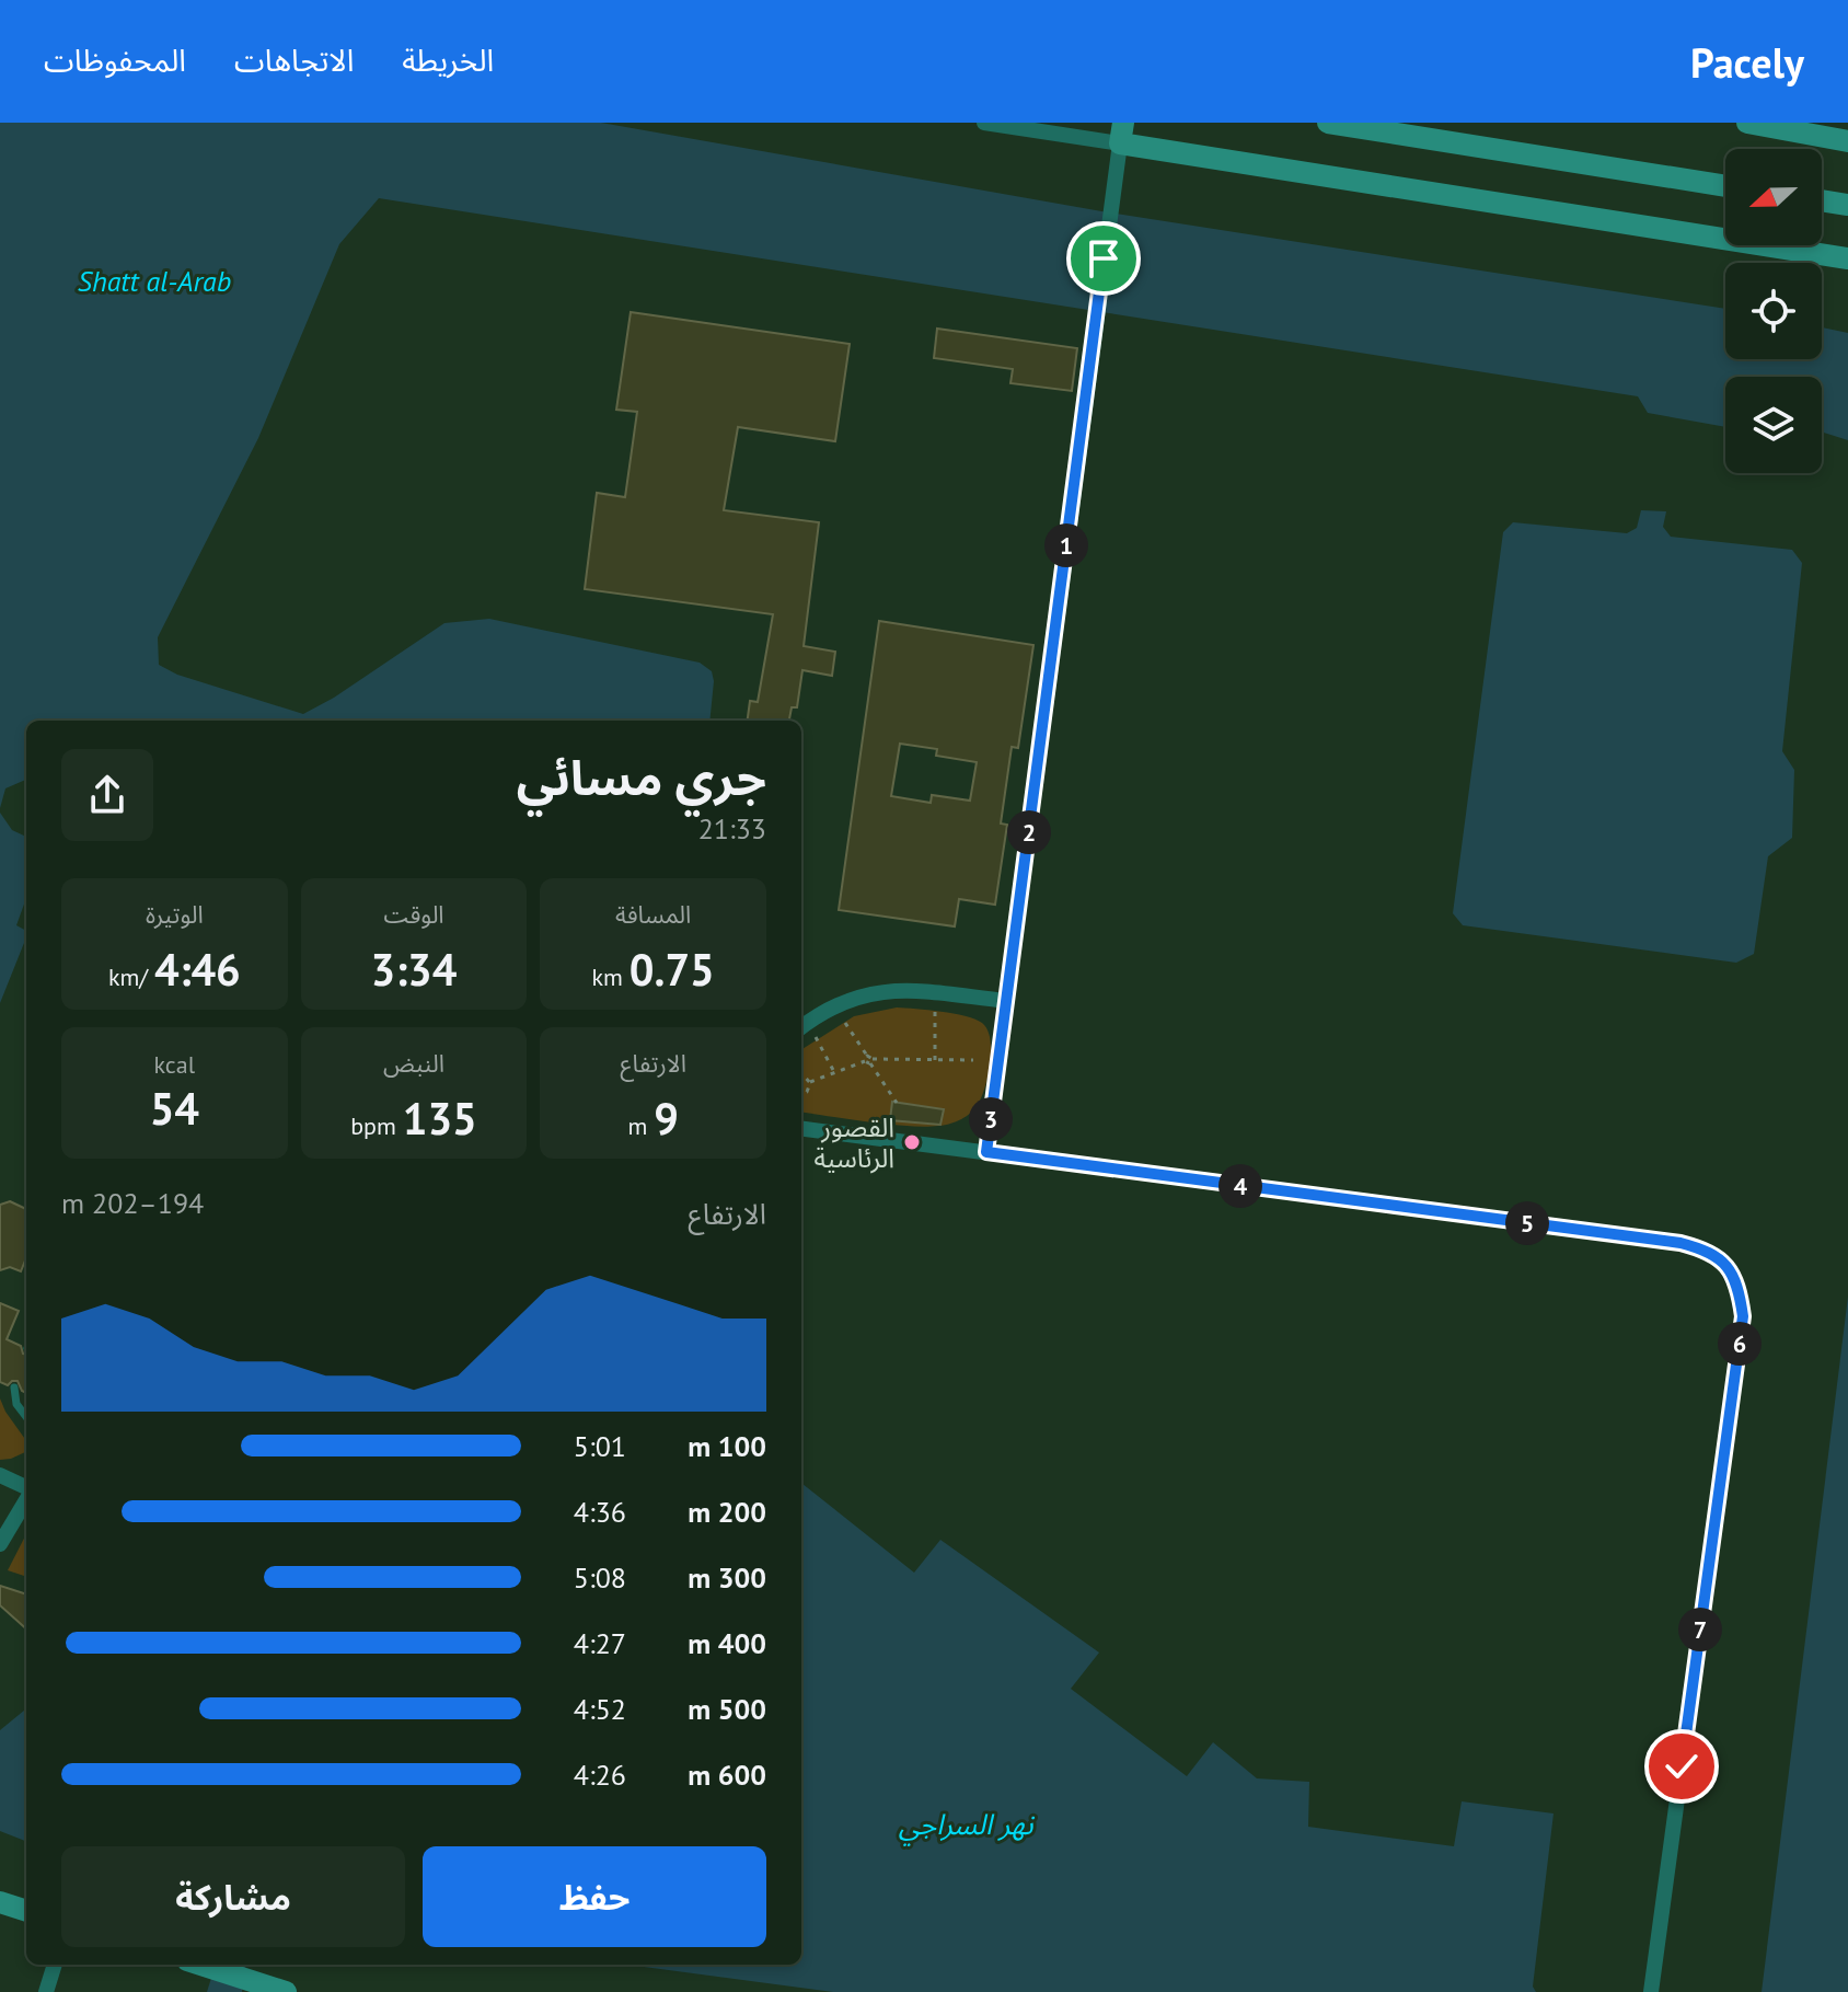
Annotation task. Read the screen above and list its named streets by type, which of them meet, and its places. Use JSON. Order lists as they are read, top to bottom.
{
  "water": ["Shatt al-Arab", "نهر السراجي"],
  "places": ["القصور الرئاسية"],
  "north": "left",
  "page": {
    "header": "Pacely",
    "nav": ["الخريطة", "الاتجاهات", "المحفوظات"],
    "pins": [
      "1",
      "2",
      "3",
      "4",
      "5",
      "6",
      "7"
    ],
    "heading": ["جري مسائي", "21:33"],
    "stats": [
      ["المسافة", "0.75 km"],
      ["الوقت", "3:34"],
      ["الوتيرة", "4:46 /km"],
      ["الارتفاع", "9 m"],
      ["النبض", "135 bpm"],
      ["kcal", "54"]
    ],
    "chart": ["الارتفاع", "194–202 m"],
    "list": [
      {
        "name": "100 m",
        "note": "5:01"
      },
      {
        "name": "200 m",
        "note": "4:36"
      },
      {
        "name": "300 m",
        "note": "5:08"
      },
      {
        "name": "400 m",
        "note": "4:27"
      },
      {
        "name": "500 m",
        "note": "4:52"
      },
      {
        "name": "600 m",
        "note": "4:26"
      }
    ],
    "buttons": ["حفظ", "مشاركة"]
  }
}
